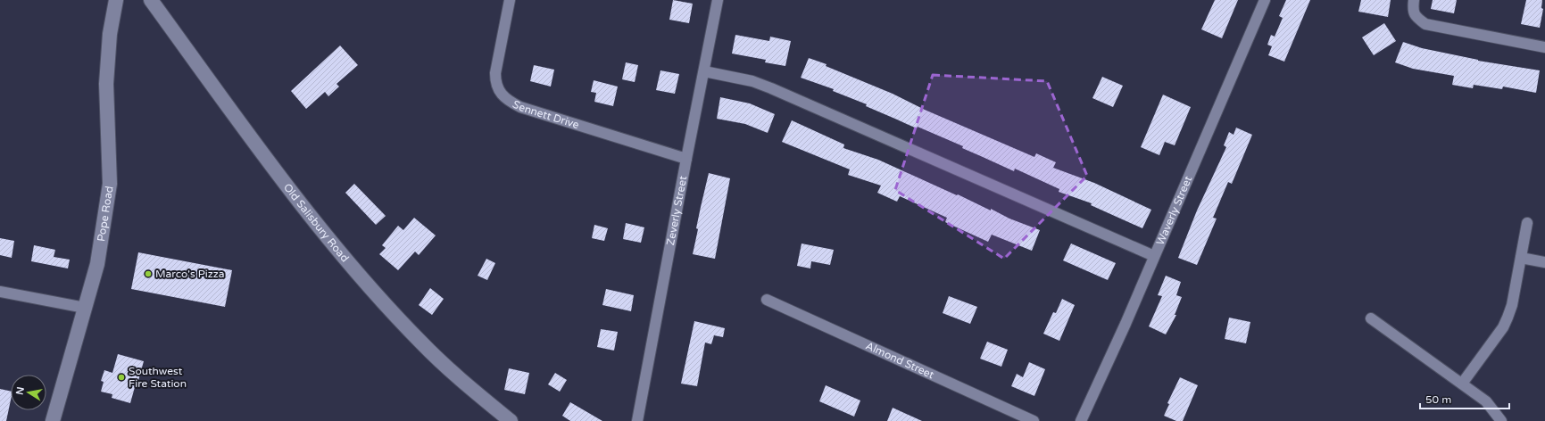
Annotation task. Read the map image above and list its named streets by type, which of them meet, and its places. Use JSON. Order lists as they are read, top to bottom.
{
  "streets": {
    "main road": ["Pope Road", "Old Salisbury Road"],
    "street": [
      "Sennett Drive",
      "Zeverly Street",
      "Waverly Street",
      "Almond Street"
    ]
  },
  "crossings": [
    ["Sennett Drive", "Zeverly Street"]
  ],
  "places": ["Marco's Pizza", "Southwest Fire Station"],
  "scale_bar": "50 m",
  "north": "left"
}
